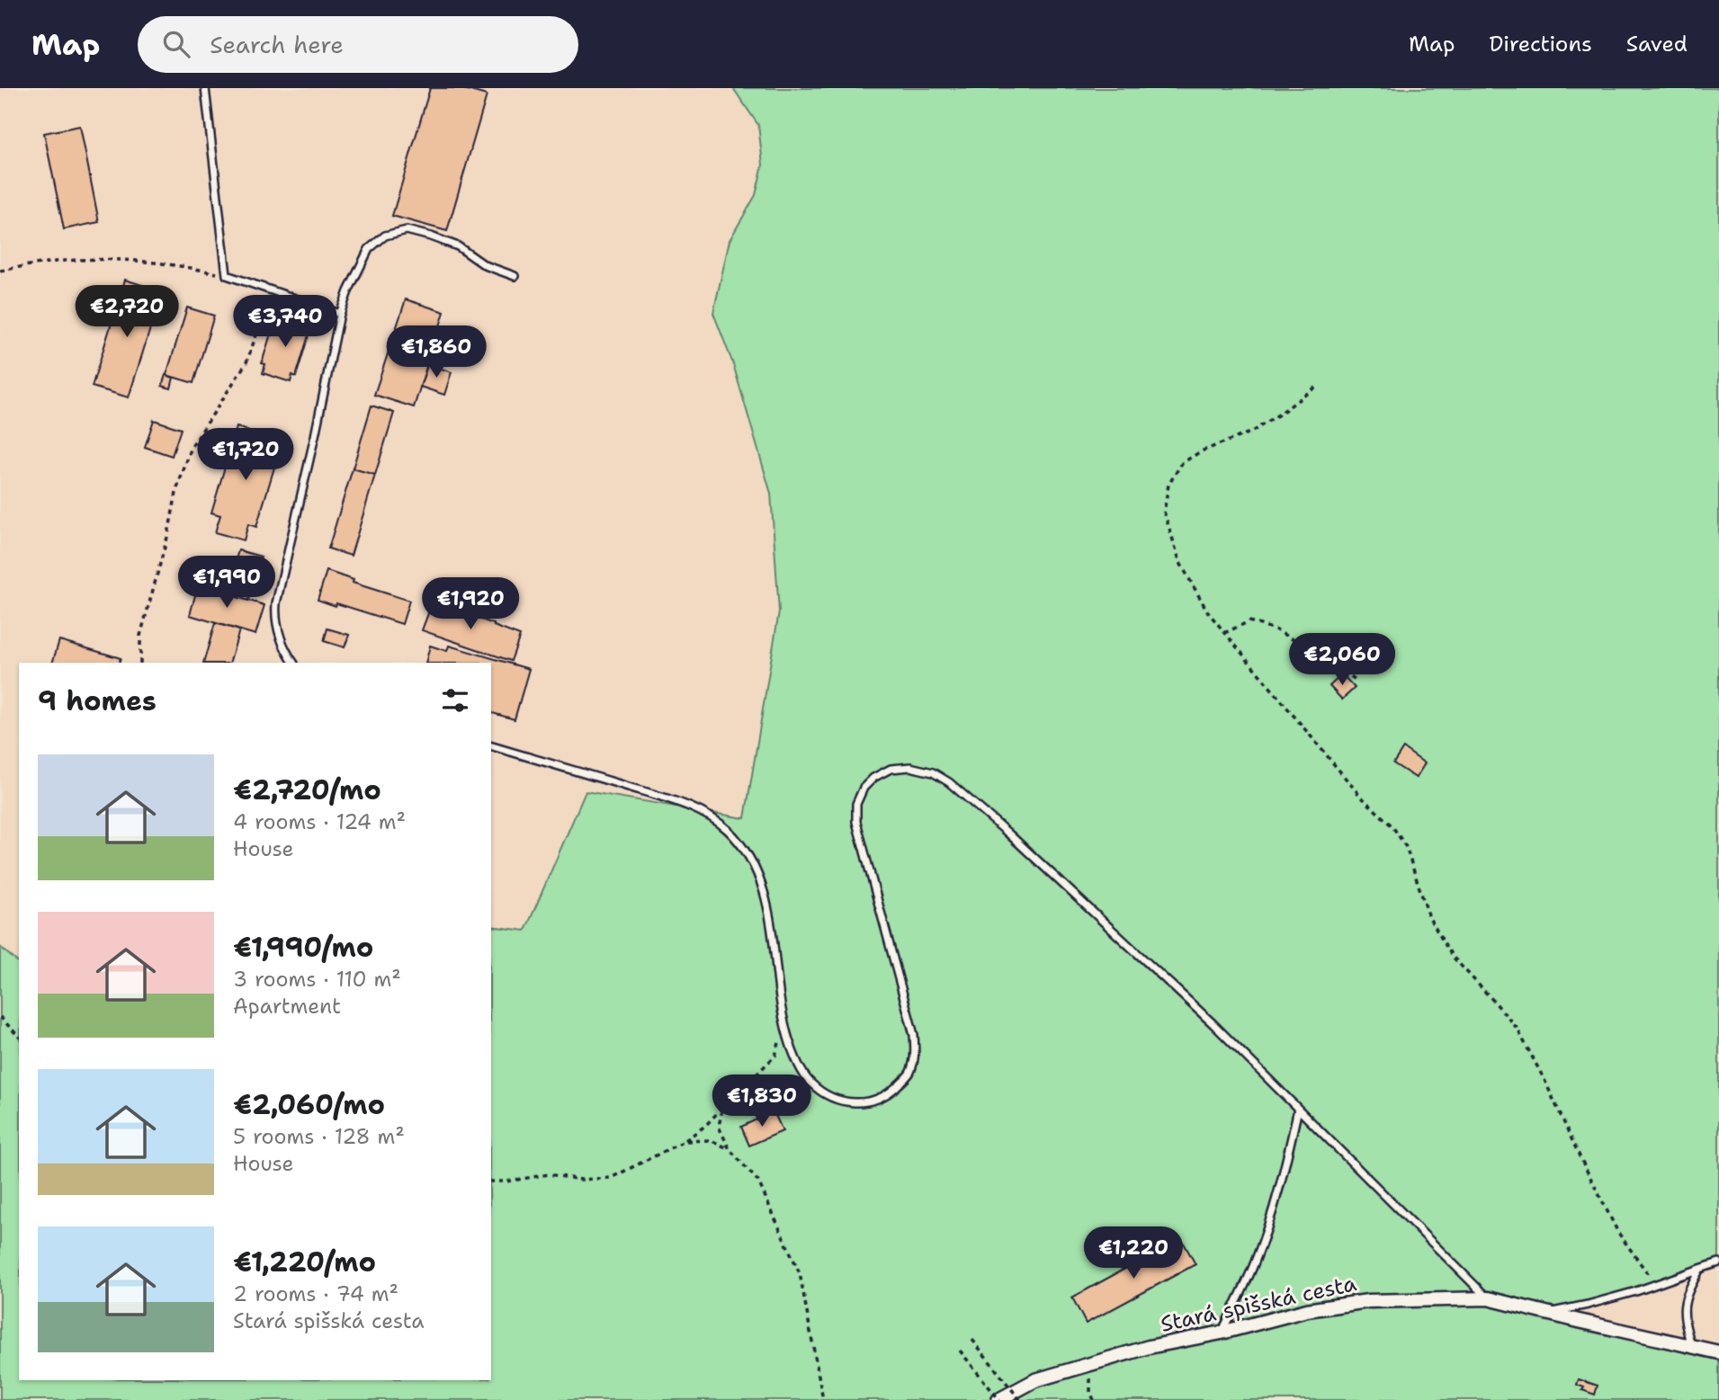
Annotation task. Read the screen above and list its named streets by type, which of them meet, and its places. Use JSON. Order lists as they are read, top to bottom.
{
  "streets": {
    "street": ["Stará spišská cesta"]
  },
  "page": {
    "header": "Map",
    "search": "Search here",
    "nav": ["Map", "Directions", "Saved"],
    "price": [
      "€2,720",
      "€3,740",
      "€1,860",
      "€1,720",
      "€1,990",
      "€1,920",
      "€2,060",
      "€1,830",
      "€1,220"
    ],
    "heading": "9 homes",
    "list": [
      {
        "name": "€2,720/mo",
        "note": "4 rooms · 124 m² · House"
      },
      {
        "name": "€1,990/mo",
        "note": "3 rooms · 110 m² · Apartment"
      },
      {
        "name": "€2,060/mo",
        "note": "5 rooms · 128 m² · House"
      },
      {
        "name": "€1,220/mo",
        "note": "2 rooms · 74 m² · Stará spišská cesta"
      }
    ]
  }
}
